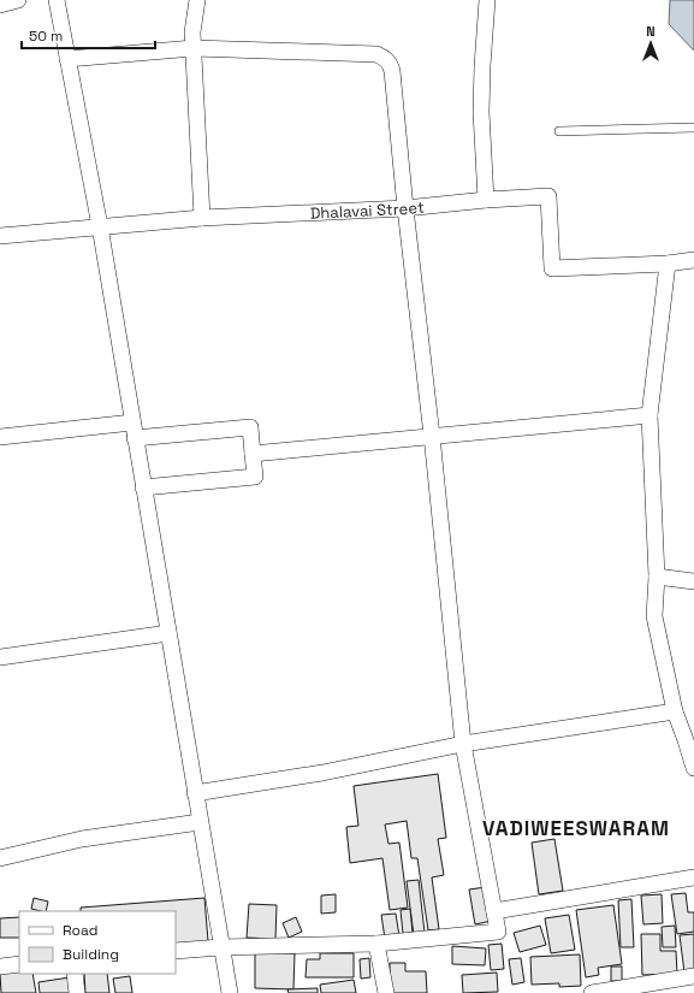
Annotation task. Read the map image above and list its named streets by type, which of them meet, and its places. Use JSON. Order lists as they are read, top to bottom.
{
  "streets": {
    "street": ["Dhalavai Street"]
  },
  "districts": ["VADIWEESWARAM"],
  "legend": ["Road", "Building"],
  "scale_bar": "50 m",
  "north": "top"
}
